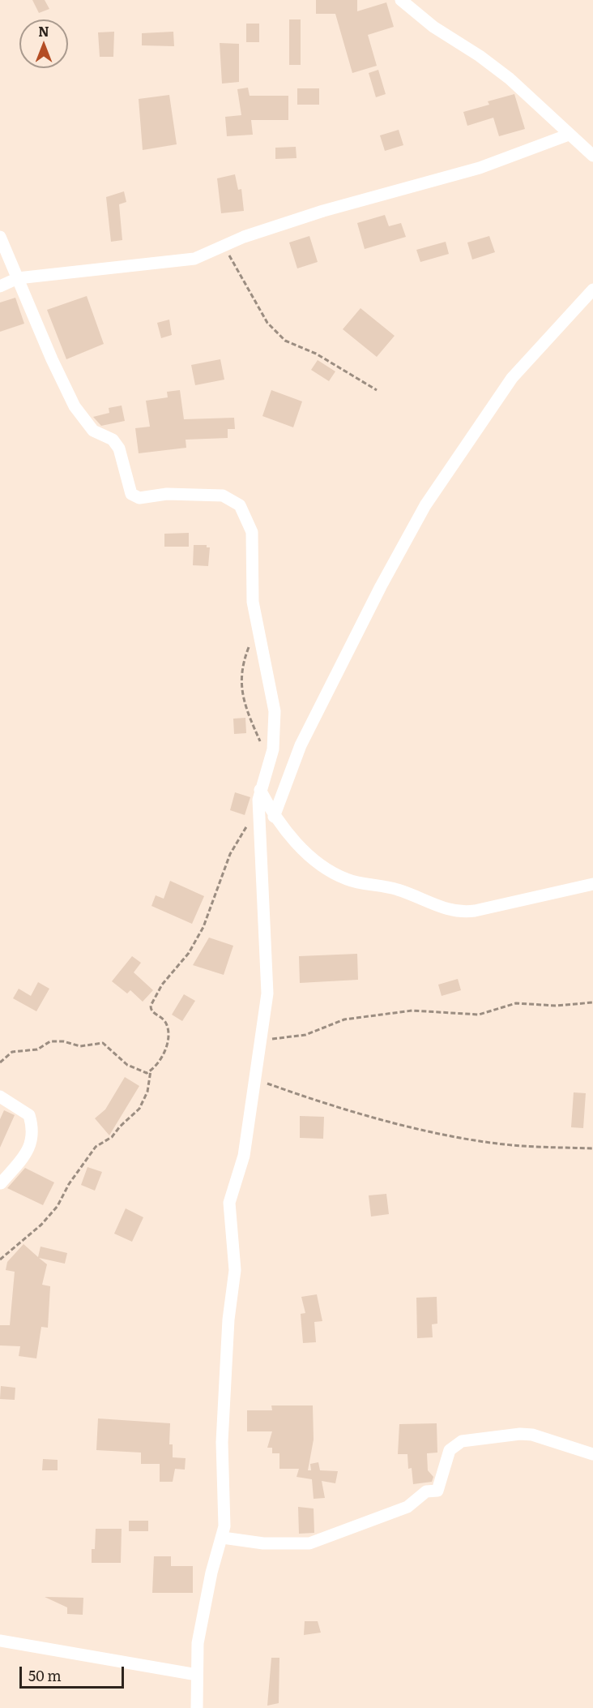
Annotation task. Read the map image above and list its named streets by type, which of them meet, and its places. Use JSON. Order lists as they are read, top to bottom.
{
  "scale_bar": "50 m",
  "north": "top"
}
